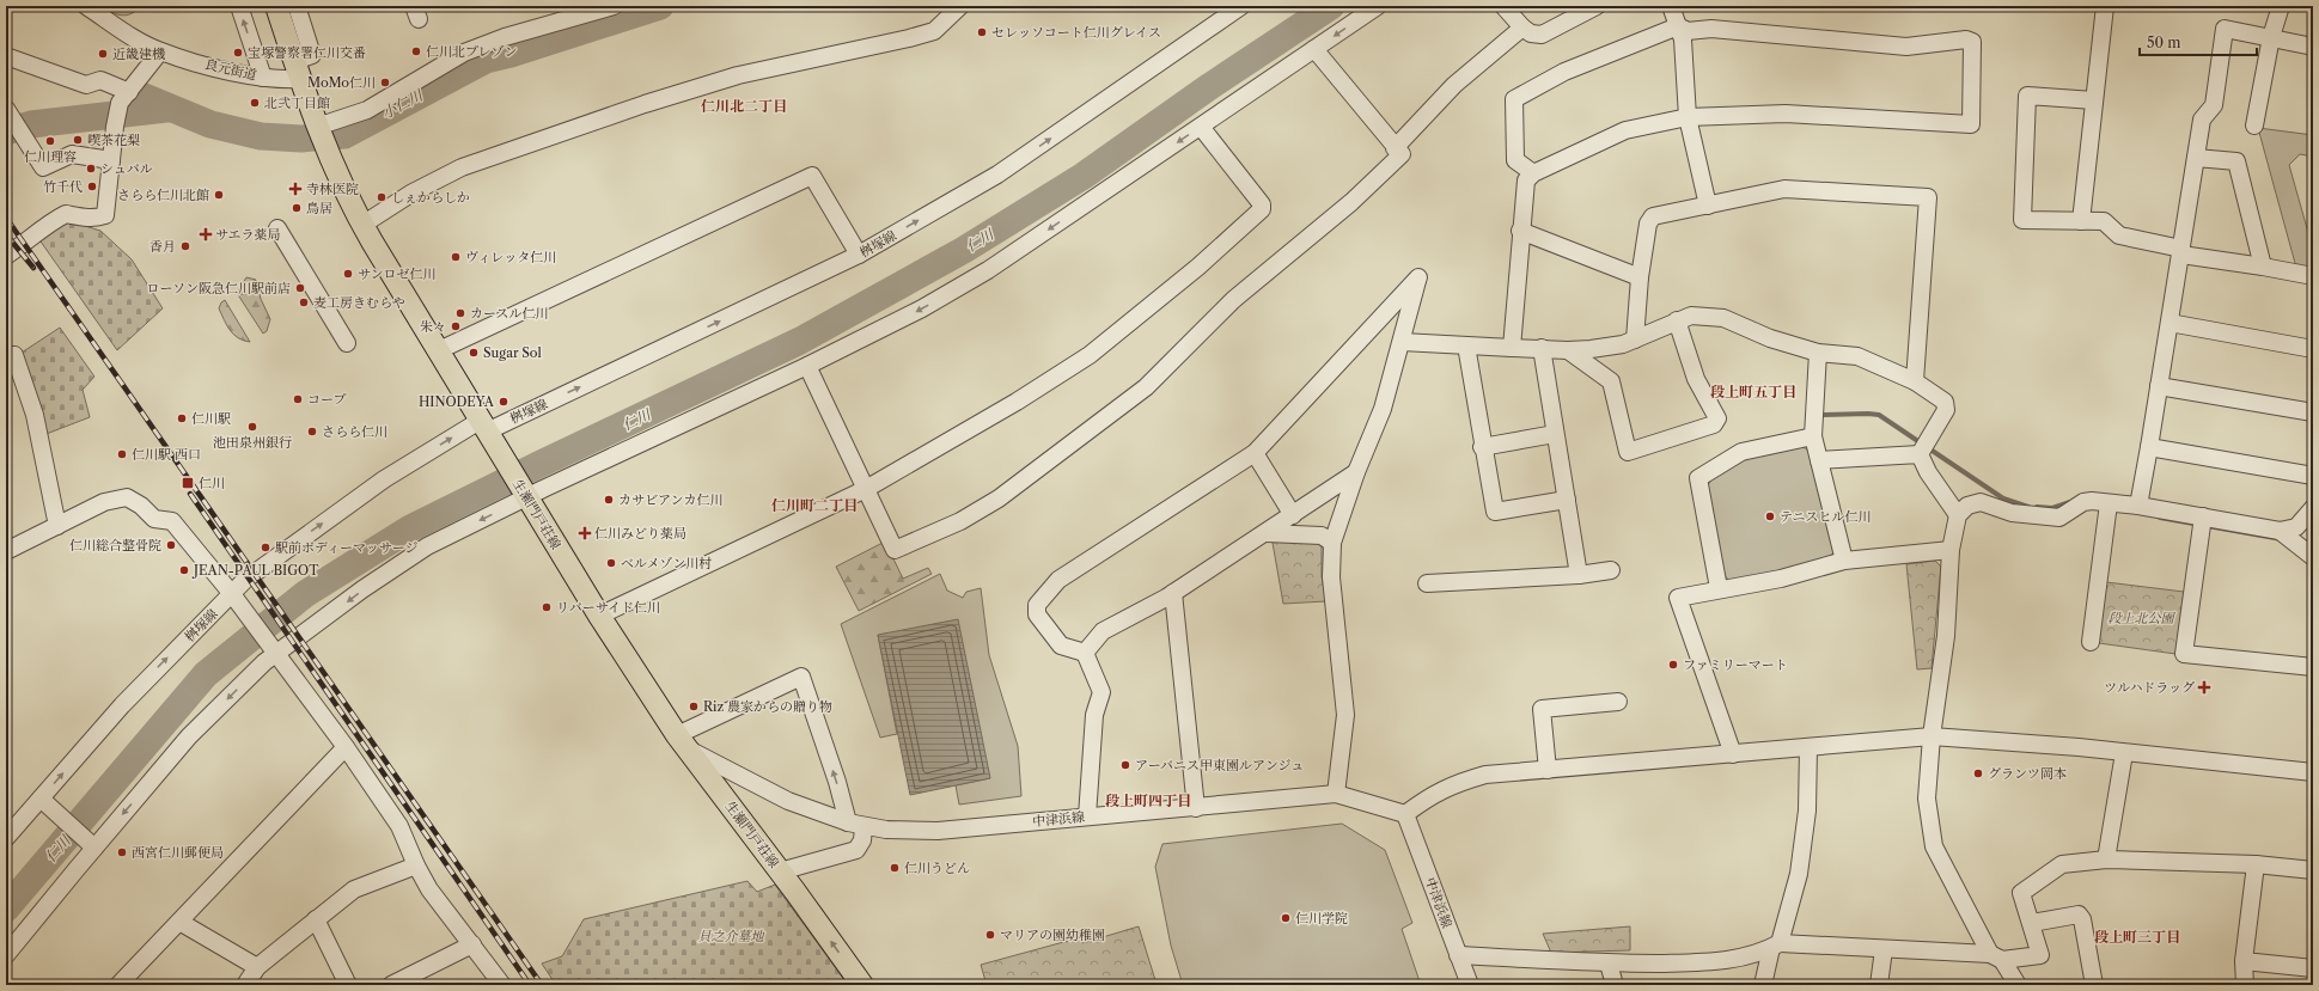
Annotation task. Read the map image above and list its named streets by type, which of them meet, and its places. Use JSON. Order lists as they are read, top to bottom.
{
  "streets": {
    "main road": ["生瀬門戸荘線"],
    "street": ["良元街道", "桝塚線", "中津浜線"]
  },
  "crossings": [
    ["良元街道", "生瀬門戸荘線"],
    ["桝塚線", "生瀬門戸荘線"],
    ["生瀬門戸荘線", "中津浜線"]
  ],
  "districts": [
    "仁川北二丁目",
    "段上町五丁目",
    "仁川町二丁目",
    "段上町四丁目",
    "段上町三丁目"
  ],
  "water": ["小仁川", "仁川"],
  "parks": ["段上北公園", "貝之介墓地"],
  "places": {
    "other": [
      "セレッソコート仁川グレイス",
      "仁川北プレゾン",
      "宝塚警察署仁川交番",
      "近畿建機",
      "MoMo仁川",
      "北弐丁目館",
      "喫茶花梨",
      "仁川理容",
      "シュバル",
      "竹千代",
      "さらら仁川北館",
      "しぇからしか",
      "鳥居",
      "香月",
      "ヴィレッタ仁川",
      "サンロゼ仁川",
      "ローソン阪急仁川駅前店",
      "麦工房きむらや",
      "カースル仁川",
      "朱々",
      "Sugar Sol",
      "コープ",
      "HINODEYA",
      "仁川駅",
      "池田泉州銀行",
      "さらら仁川",
      "仁川駅 西口",
      "カサビアンカ仁川",
      "テニスヒル仁川",
      "仁川総合整骨院",
      "駅前ボディーマッサージ",
      "ベルメゾン川村",
      "JEAN-PAUL BIGOT",
      "リバーサイド仁川",
      "ファミリーマート",
      "Riz 農家からの贈り物",
      "アーバニス甲東園ルアンジュ",
      "グランツ岡本",
      "西宮仁川郵便局",
      "仁川うどん",
      "仁川学院",
      "マリアの園幼稚園"
    ],
    "health": [
      "寺林医院",
      "サエラ薬局",
      "仁川みどり薬局",
      "ツルハドラッグ"
    ],
    "transit": ["仁川"]
  },
  "scale_bar": "50 m"
}
